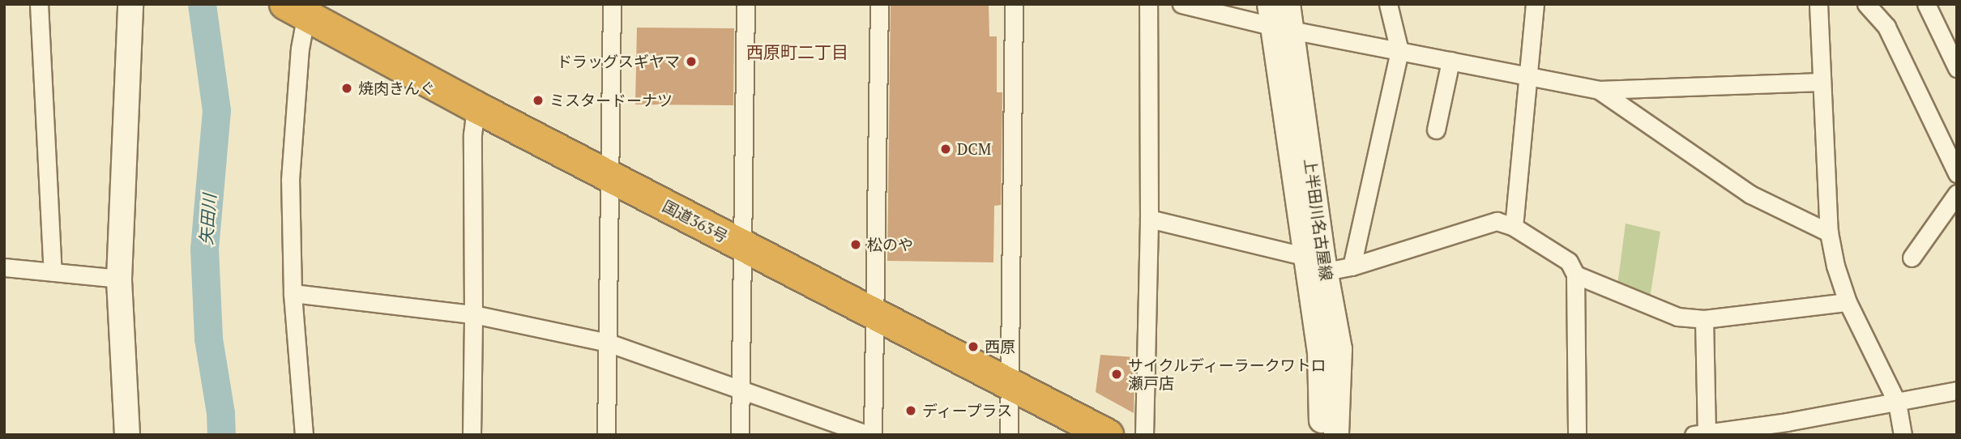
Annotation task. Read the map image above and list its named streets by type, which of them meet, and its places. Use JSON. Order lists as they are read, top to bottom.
{
  "streets": {
    "highway": ["国道363号"],
    "main road": ["上半田川名古屋線"]
  },
  "districts": ["西原町二丁目"],
  "water": ["矢田川"],
  "places": [
    "ドラッグスギヤマ",
    "焼肉きんぐ",
    "ミスタードーナツ",
    "DCM",
    "松のや",
    "西原",
    "サイクルディーラークワトロ 瀬戸店",
    "ディープラス"
  ]
}
